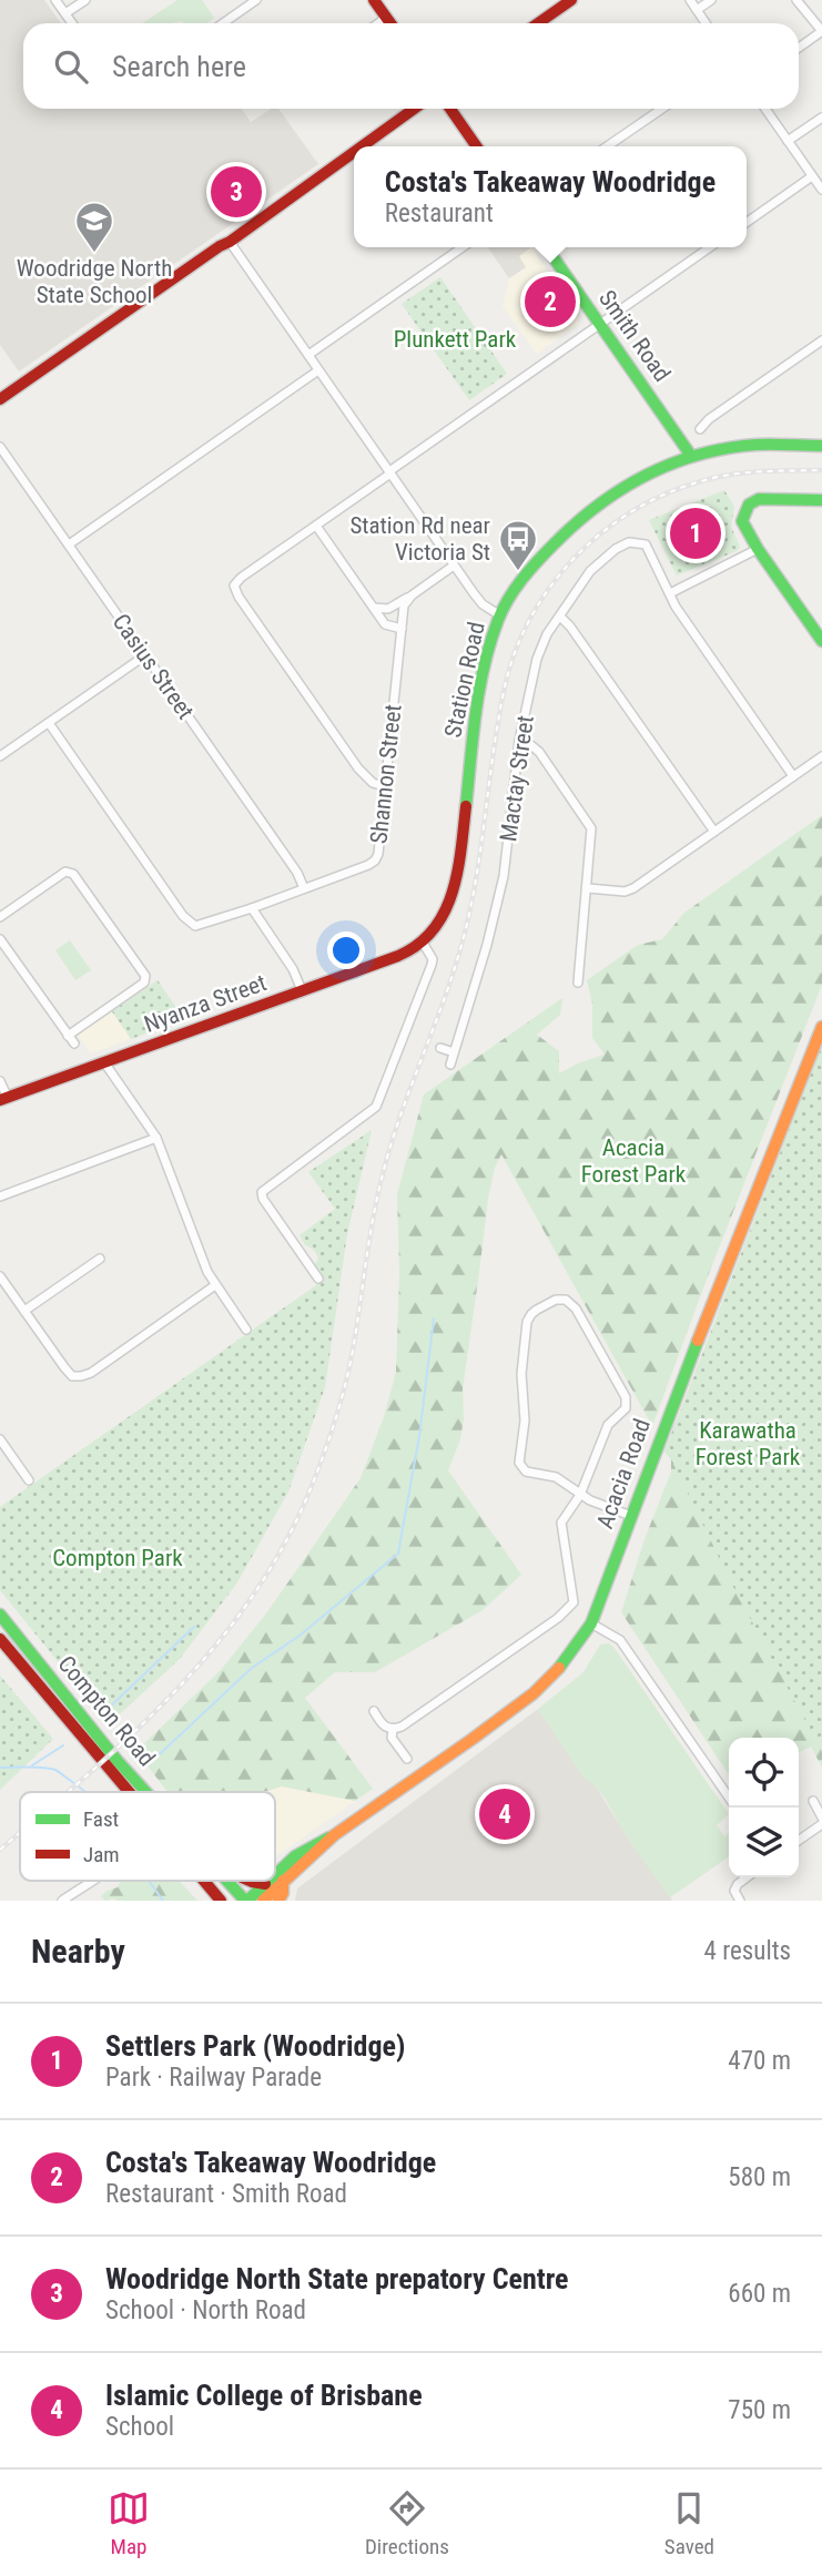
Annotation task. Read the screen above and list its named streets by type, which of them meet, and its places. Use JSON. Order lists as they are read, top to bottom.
{
  "streets": {
    "street": [
      "Smith Road",
      "Casius Street",
      "Station Road",
      "Shannon Street",
      "Mactay Street",
      "Nyanza Street",
      "Acacia Road",
      "Compton Road"
    ]
  },
  "crossings": [
    ["Smith Road", "Station Road"],
    ["Casius Street", "Shannon Street"],
    ["Station Road", "Nyanza Street"],
    ["Acacia Road", "Compton Road"]
  ],
  "parks": [
    "Plunkett Park",
    "Acacia Forest Park",
    "Karawatha Forest Park",
    "Compton Park"
  ],
  "places": {
    "school or university": ["Woodridge North State School"],
    "bus stop": ["Station Rd near Victoria St"]
  },
  "legend": ["Fast", "Jam"],
  "page": {
    "search": "Search here",
    "popup": ["Costa's Takeaway Woodridge", "Restaurant"],
    "pins": [
      "3",
      "2",
      "1",
      "4"
    ],
    "heading": ["Nearby", "4 results"],
    "list": [
      {
        "mark": "1",
        "name": "Settlers Park (Woodridge)",
        "note": "Park · Railway Parade",
        "value": "470 m"
      },
      {
        "mark": "2",
        "name": "Costa's Takeaway Woodridge",
        "note": "Restaurant · Smith Road",
        "value": "580 m"
      },
      {
        "mark": "3",
        "name": "Woodridge North State prepatory Centre",
        "note": "School · North Road",
        "value": "660 m"
      },
      {
        "mark": "4",
        "name": "Islamic College of Brisbane",
        "note": "School",
        "value": "750 m"
      }
    ],
    "nav": ["Map", "Directions", "Saved"]
  }
}
